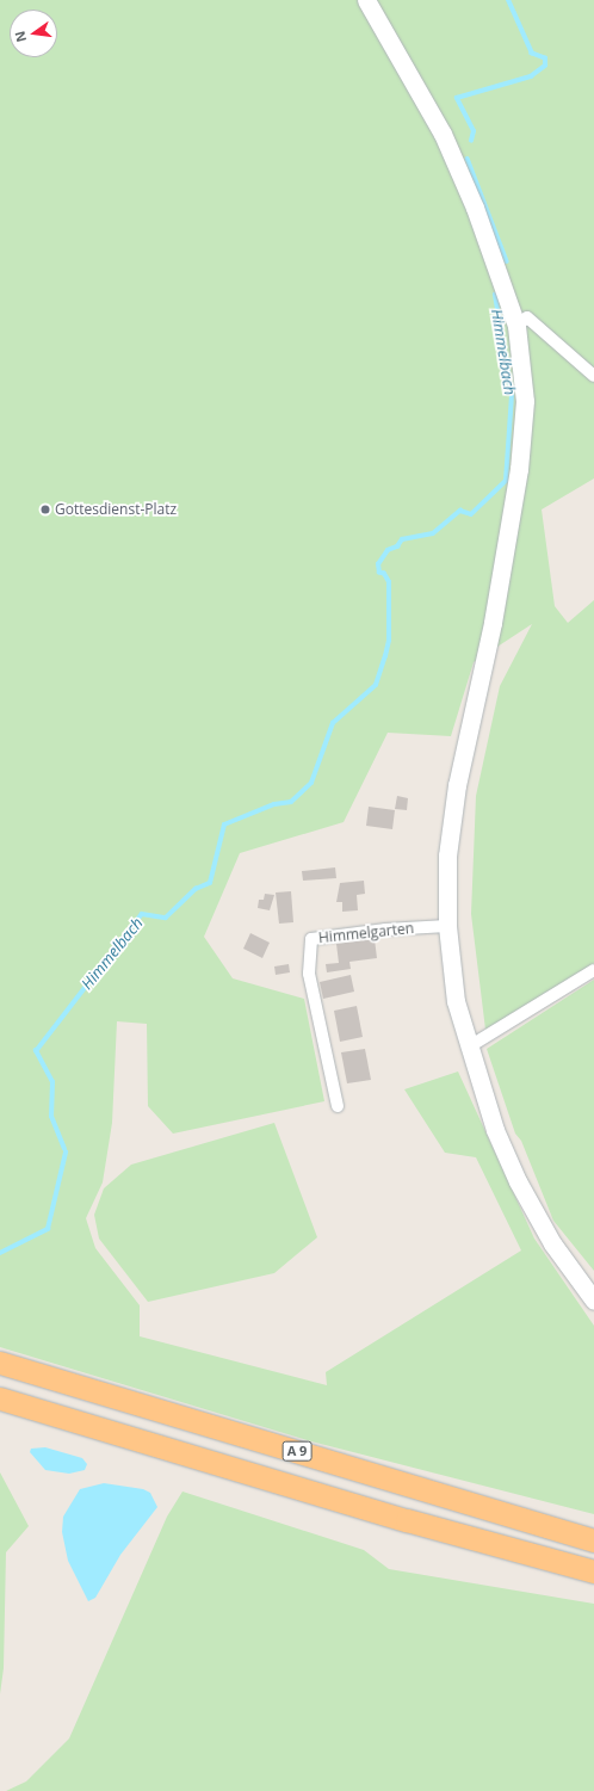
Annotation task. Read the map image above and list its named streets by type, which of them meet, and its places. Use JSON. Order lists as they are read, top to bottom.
{
  "streets": {
    "highway": ["A 9"],
    "street": ["Himmelgarten"]
  },
  "water": ["Himmelbach"],
  "places": ["Gottesdienst-Platz"],
  "north": "left"
}
